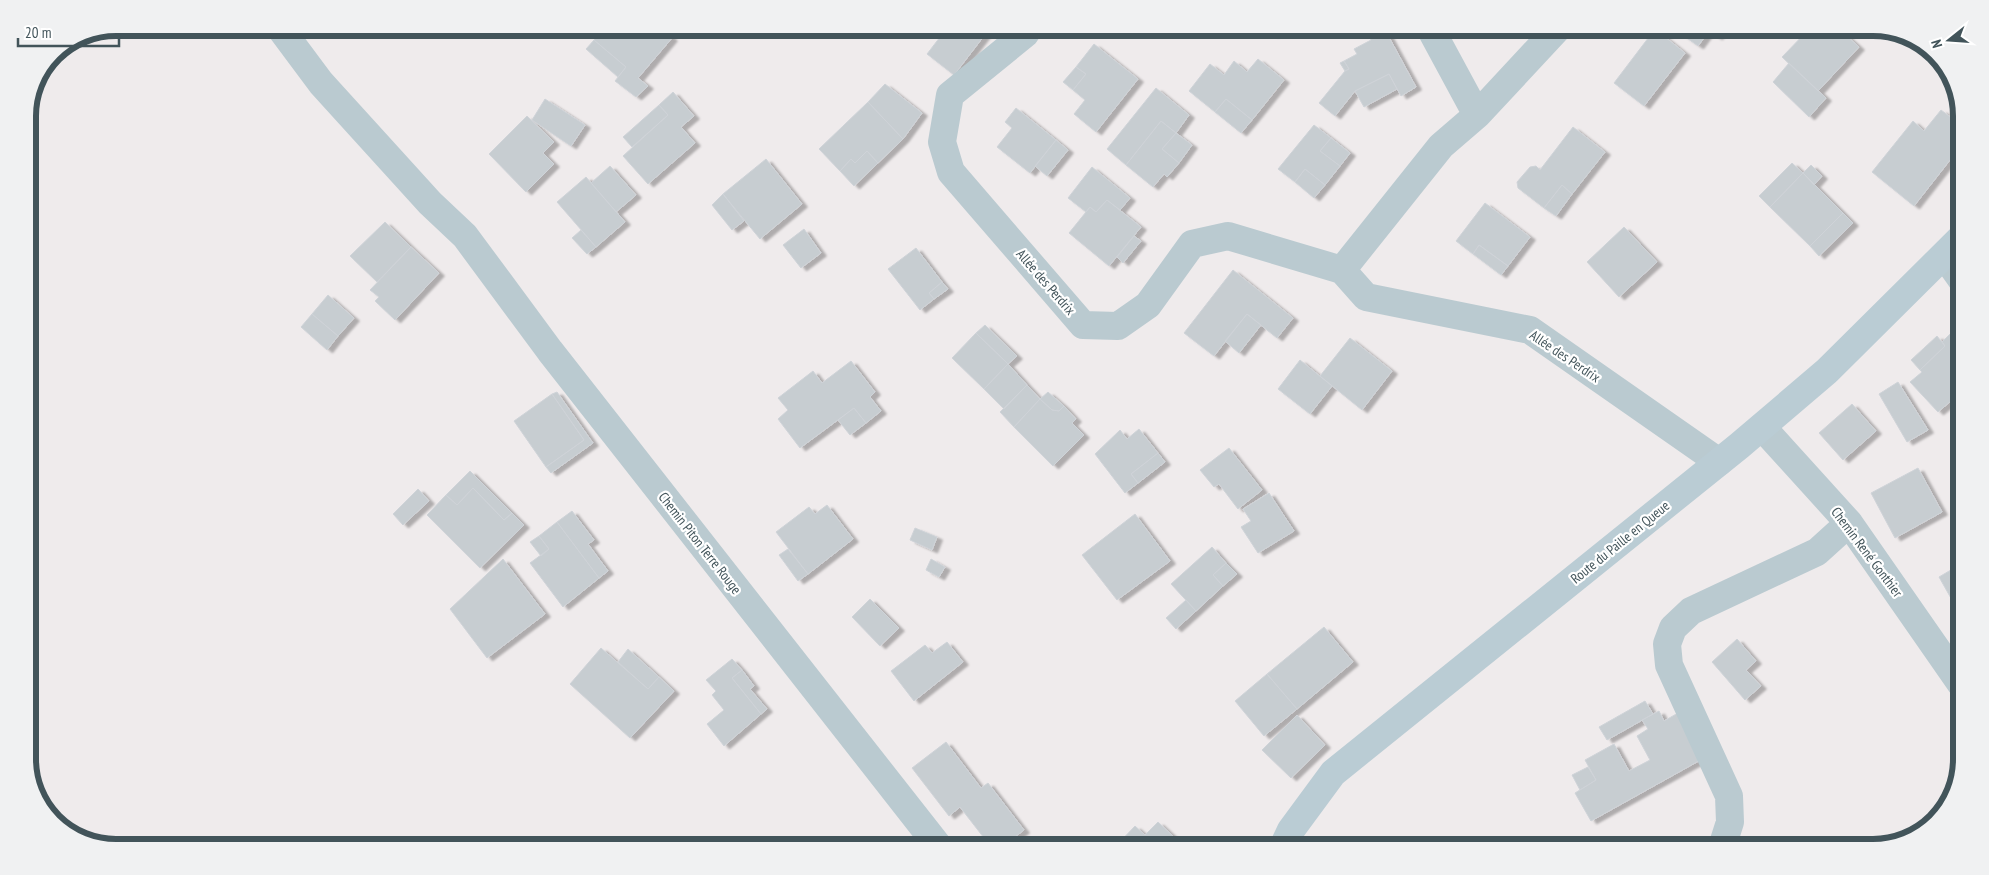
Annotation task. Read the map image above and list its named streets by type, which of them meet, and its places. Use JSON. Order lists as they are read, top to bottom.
{
  "streets": {
    "main road": ["Route du Paille en Queue"],
    "street": ["Allée des Perdrix", "Chemin Piton Terre Rouge", "Chemin René Gonthier"]
  },
  "crossings": [
    ["Allée des Perdrix", "Route du Paille en Queue"],
    ["Route du Paille en Queue", "Chemin René Gonthier"]
  ],
  "scale_bar": "20 m",
  "north": "left"
}
